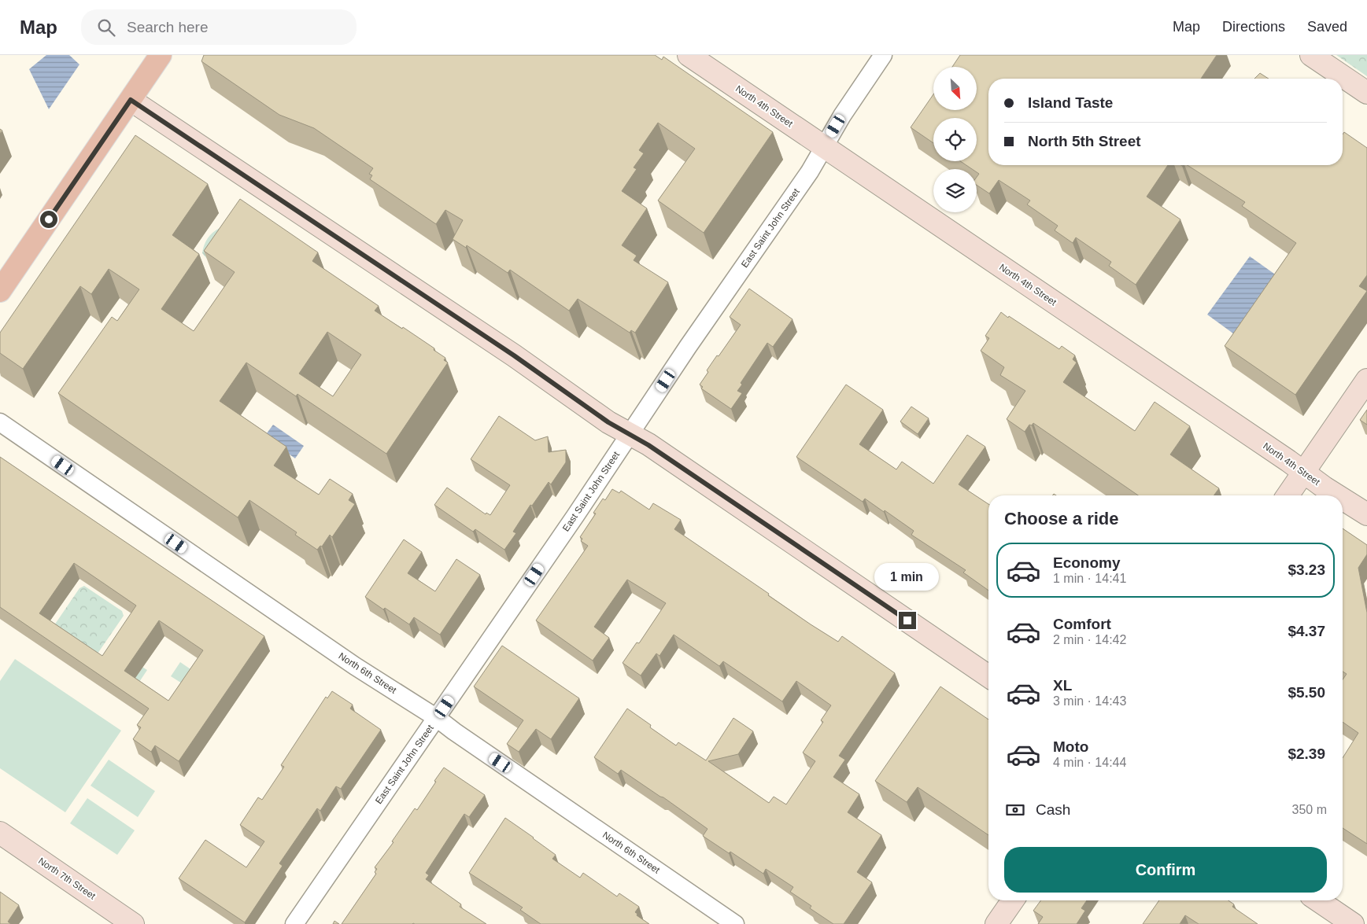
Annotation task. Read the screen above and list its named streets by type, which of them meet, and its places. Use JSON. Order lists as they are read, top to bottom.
{
  "streets": {
    "street": [
      "North 4th Street",
      "East Saint John Street",
      "North 6th Street",
      "North 7th Street"
    ]
  },
  "crossings": [
    ["North 4th Street", "East Saint John Street"],
    ["East Saint John Street", "North 6th Street"]
  ],
  "north": "bottom right",
  "page": {
    "header": "Map",
    "search": "Search here",
    "nav": ["Map", "Directions", "Saved"],
    "banner": ["Island Taste", "North 5th Street"],
    "heading": "Choose a ride",
    "list": [
      {
        "name": "Economy",
        "note": "1 min · 14:41",
        "value": "$3.23"
      },
      {
        "name": "Comfort",
        "note": "2 min · 14:42",
        "value": "$4.37"
      },
      {
        "name": "XL",
        "note": "3 min · 14:43",
        "value": "$5.50"
      },
      {
        "name": "Moto",
        "note": "4 min · 14:44",
        "value": "$2.39"
      }
    ],
    "bubble": "1 min",
    "pay": ["Cash", "350 m"],
    "buttons": "Confirm"
  }
}
